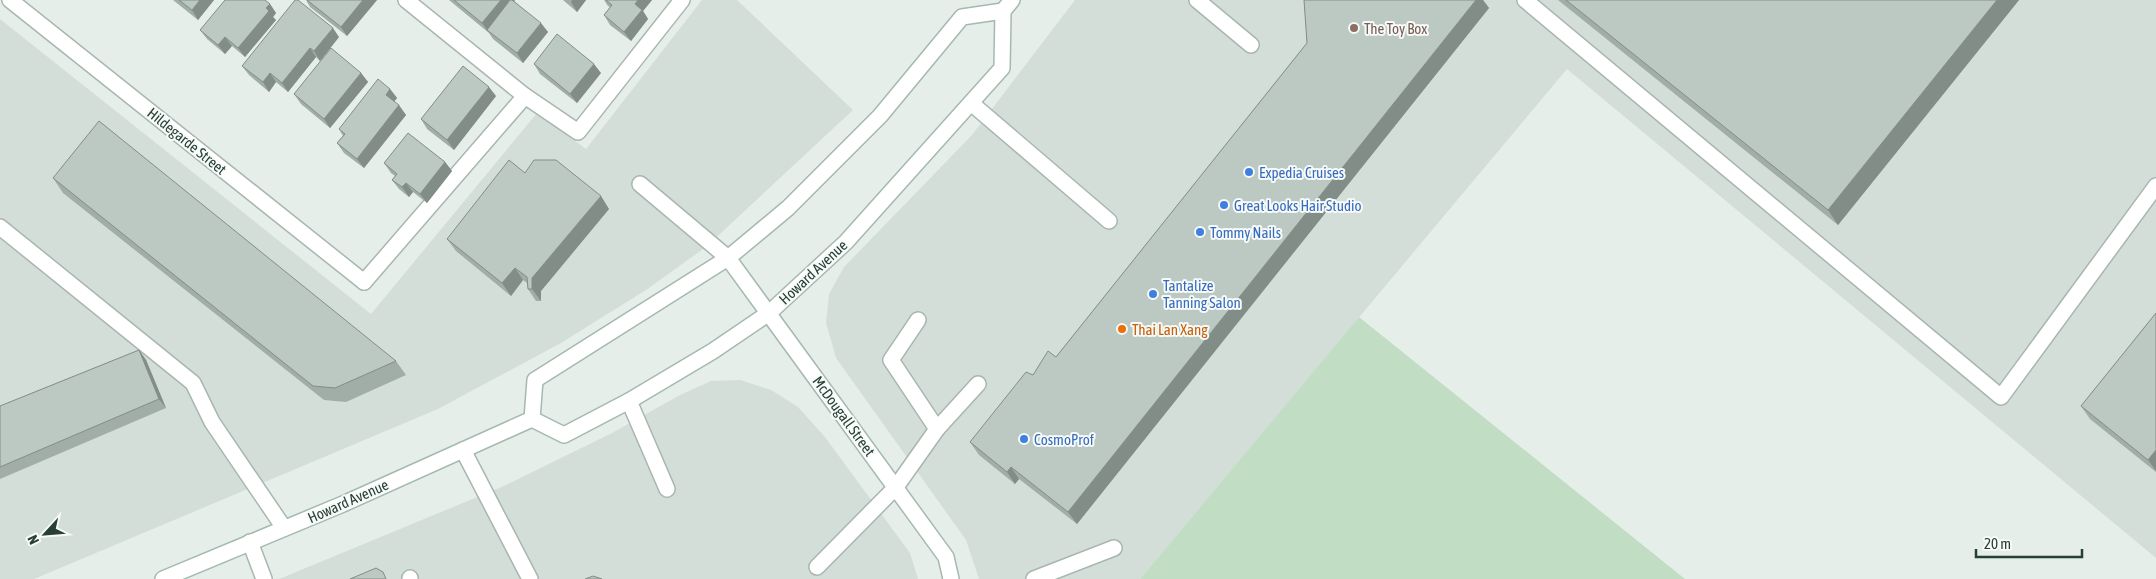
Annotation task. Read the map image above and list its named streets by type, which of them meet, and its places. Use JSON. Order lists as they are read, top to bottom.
{
  "streets": {
    "main road": ["Hildegarde Street", "Howard Avenue", "McDougall Street"]
  },
  "crossings": [
    ["Howard Avenue", "McDougall Street"]
  ],
  "places": [
    "The Toy Box",
    "Expedia Cruises",
    "Great Looks Hair Studio",
    "Tommy Nails",
    "Tantalize Tanning Salon",
    "Thai Lan Xang",
    "CosmoProf"
  ],
  "scale_bar": "20 m",
  "north": "bottom left"
}
